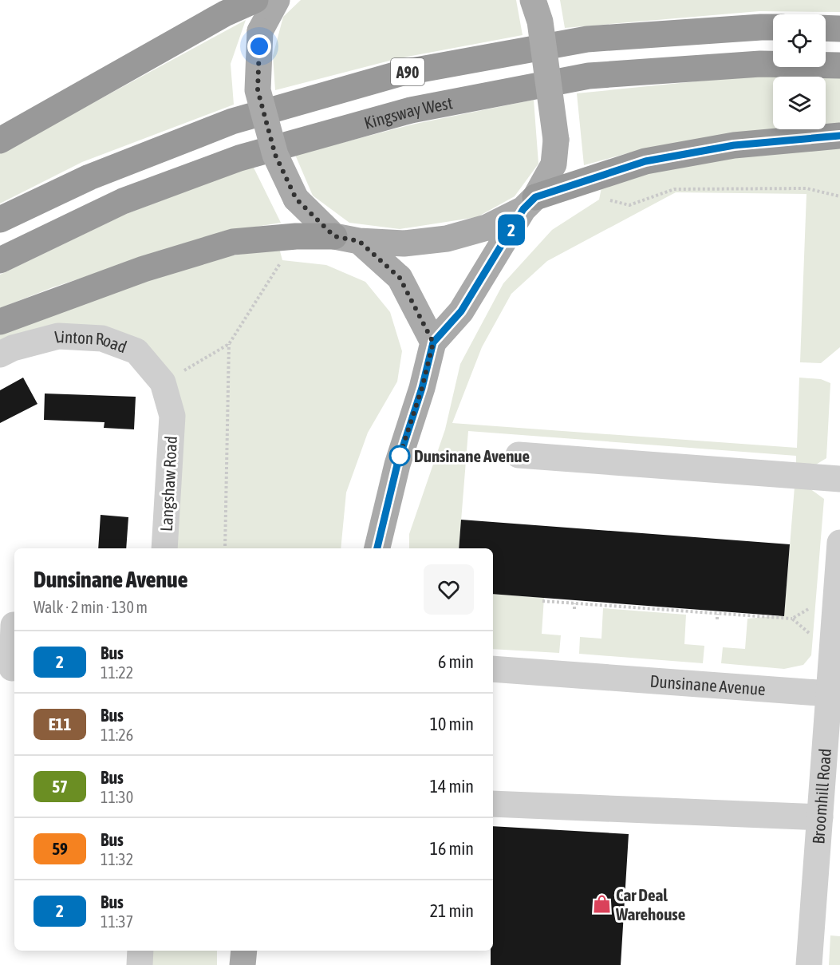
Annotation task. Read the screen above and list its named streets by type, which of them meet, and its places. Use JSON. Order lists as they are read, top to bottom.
{
  "streets": {
    "highway": ["A90", "Kingsway West"],
    "street": [
      "Linton Road",
      "Langshaw Road",
      "Dunsinane Avenue",
      "Broomhill Road"
    ]
  },
  "crossings": [
    ["Linton Road", "Langshaw Road"],
    ["Dunsinane Avenue", "Broomhill Road"]
  ],
  "places": {
    "other": ["Dunsinane Avenue"],
    "shop": ["Car Deal Warehouse"]
  },
  "lines": ["bus line 2"],
  "page": {
    "on_map": "2",
    "heading": ["Dunsinane Avenue", "Walk · 2 min · 130 m"],
    "list": [
      {
        "mark": "2",
        "name": "Bus",
        "note": "11:22",
        "value": "6 min"
      },
      {
        "mark": "E11",
        "name": "Bus",
        "note": "11:26",
        "value": "10 min"
      },
      {
        "mark": "57",
        "name": "Bus",
        "note": "11:30",
        "value": "14 min"
      },
      {
        "mark": "59",
        "name": "Bus",
        "note": "11:32",
        "value": "16 min"
      },
      {
        "mark": "2",
        "name": "Bus",
        "note": "11:37",
        "value": "21 min"
      }
    ]
  }
}
